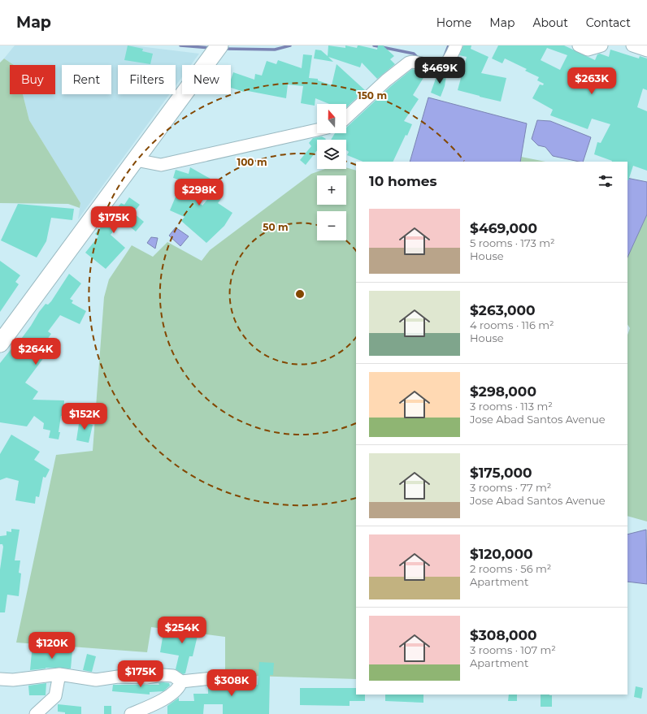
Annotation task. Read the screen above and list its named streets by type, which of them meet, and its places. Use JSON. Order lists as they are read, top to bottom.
{
  "north": "top",
  "page": {
    "header": "Map",
    "nav": [
      "Home",
      "Map",
      "About",
      "Contact"
    ],
    "price": [
      "$469K",
      "$263K",
      "$298K",
      "$175K",
      "$264K",
      "$152K",
      "$254K",
      "$120K",
      "$175K",
      "$308K"
    ],
    "chip": [
      "Buy",
      "Rent",
      "Filters",
      "New"
    ],
    "map_buttons": ["+", "−"],
    "heading": "10 homes",
    "list": [
      {
        "name": "$469,000",
        "note": "5 rooms · 173 m² · House"
      },
      {
        "name": "$263,000",
        "note": "4 rooms · 116 m² · House"
      },
      {
        "name": "$298,000",
        "note": "3 rooms · 113 m² · Jose Abad Santos Avenue"
      },
      {
        "name": "$175,000",
        "note": "3 rooms · 77 m² · Jose Abad Santos Avenue"
      },
      {
        "name": "$120,000",
        "note": "2 rooms · 56 m² · Apartment"
      },
      {
        "name": "$308,000",
        "note": "3 rooms · 107 m² · Apartment"
      }
    ]
  },
  "rings": ["150 m", "100 m", "50 m"]
}
